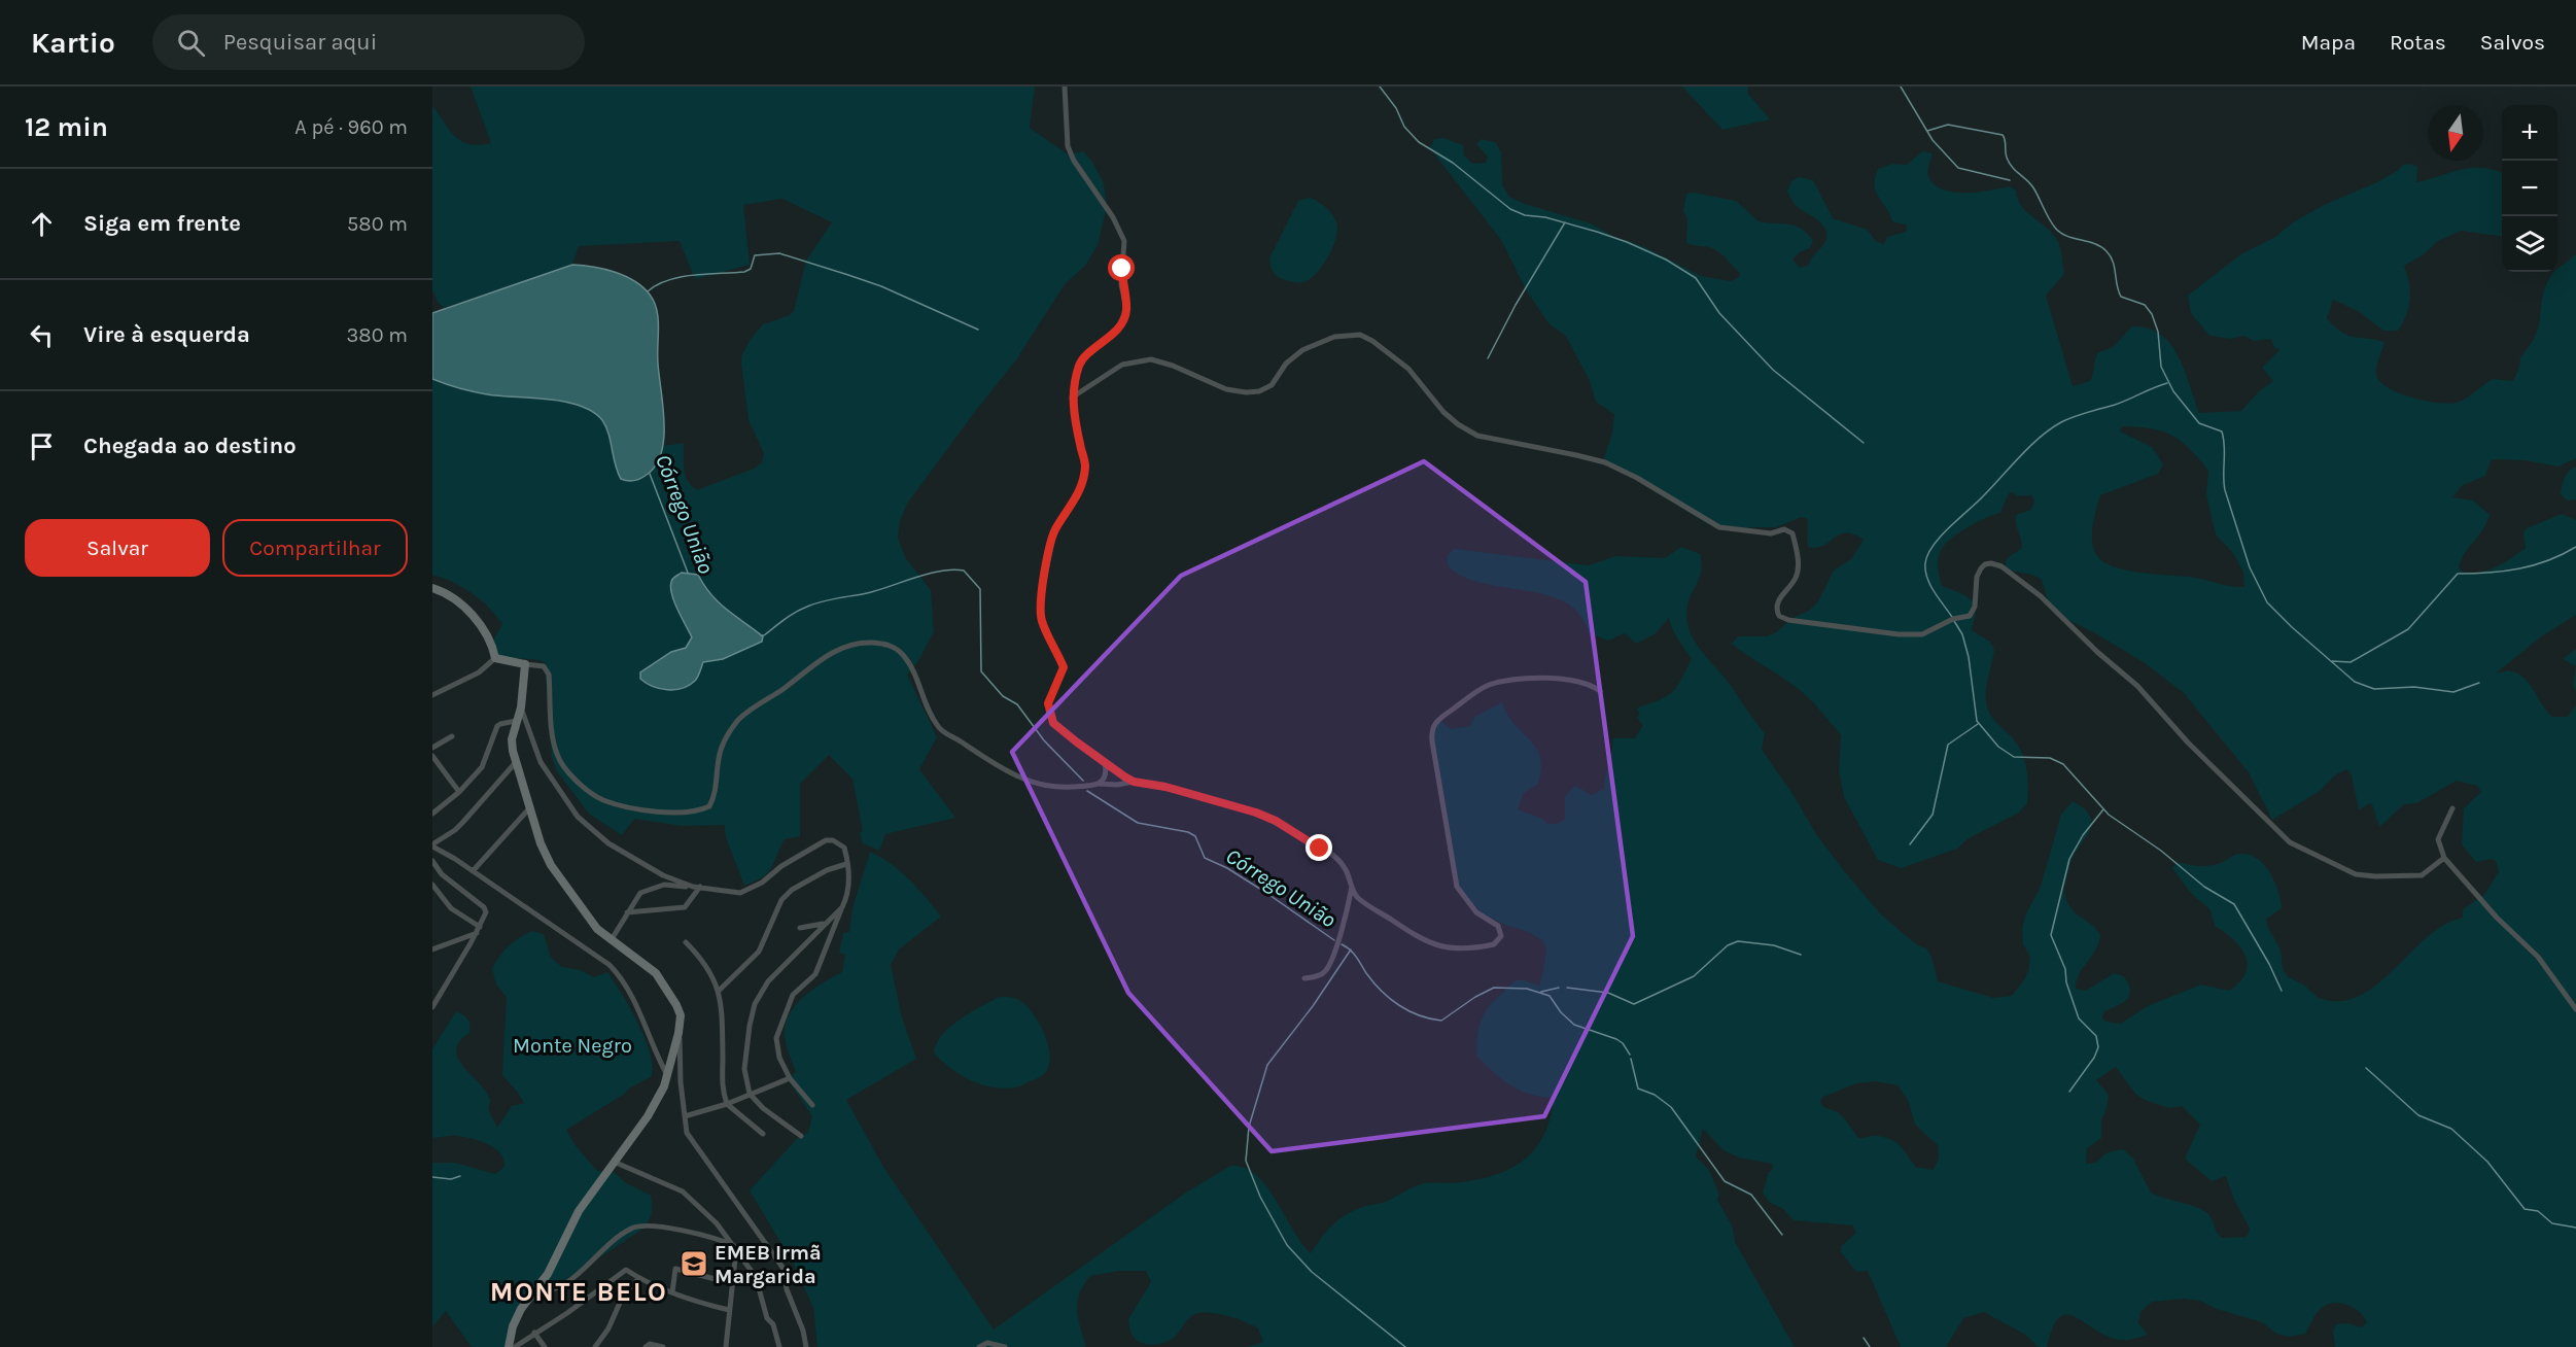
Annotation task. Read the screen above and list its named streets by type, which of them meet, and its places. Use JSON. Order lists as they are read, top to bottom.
{
  "districts": ["MONTE BELO"],
  "water": ["Córrego União"],
  "parks": ["Monte Negro"],
  "places": {
    "school or university": ["EMEB Irmã Margarida"]
  },
  "north": "bottom",
  "page": {
    "header": "Kartio",
    "search": "Pesquisar aqui",
    "nav": ["Mapa", "Rotas", "Salvos"],
    "heading": ["12 min", "A pé · 960 m"],
    "map_buttons": ["+", "−"],
    "list": [
      ["Siga em frente", "580 m"],
      ["Vire à esquerda", "380 m"],
      "Chegada ao destino"
    ],
    "buttons": ["Salvar", "Compartilhar"]
  }
}
